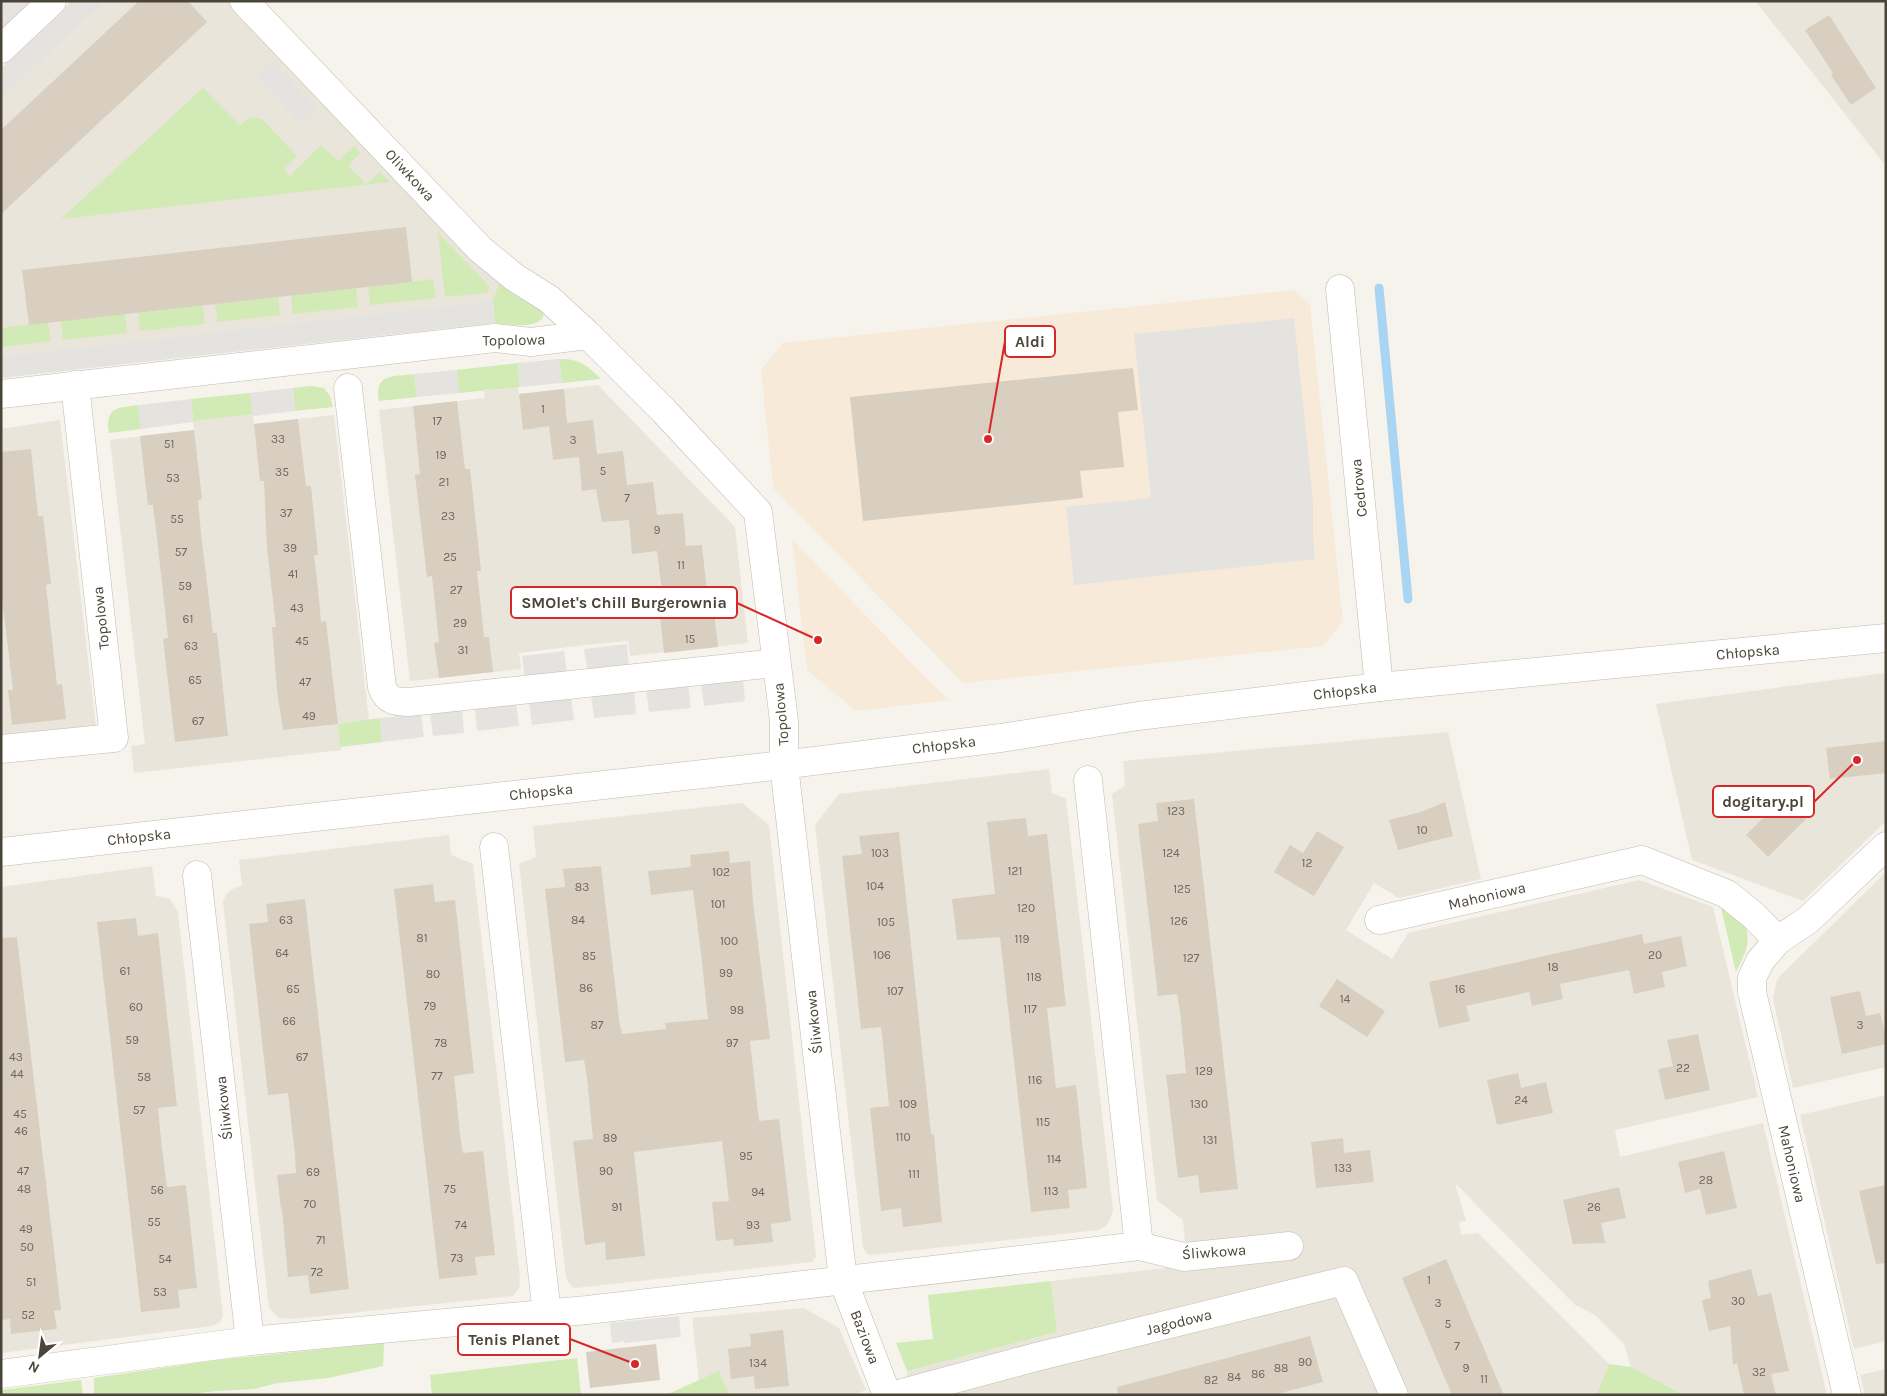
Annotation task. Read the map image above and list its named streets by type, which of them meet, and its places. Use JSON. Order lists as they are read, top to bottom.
{
  "streets": {
    "street": [
      "Oliwkowa",
      "Topolowa",
      "Cedrowa",
      "Chłopska",
      "Mahoniowa",
      "Śliwkowa",
      "Jagodowa",
      "Baziowa"
    ]
  },
  "crossings": [
    ["Oliwkowa", "Topolowa"],
    ["Topolowa", "Chłopska"],
    ["Topolowa", "Śliwkowa"],
    ["Cedrowa", "Chłopska"],
    ["Chłopska", "Śliwkowa"],
    ["Śliwkowa", "Baziowa"]
  ],
  "places": [
    "Aldi",
    "SMOlet's Chill Burgerownia",
    "dogitary.pl",
    "Tenis Planet"
  ],
  "house_numbers": [
    "1",
    "17",
    "33",
    "3",
    "51",
    "19",
    "5",
    "35",
    "53",
    "21",
    "7",
    "37",
    "23",
    "55",
    "9",
    "39",
    "57",
    "25",
    "11",
    "41",
    "59",
    "27",
    "43",
    "61",
    "29",
    "15",
    "45",
    "63",
    "31",
    "65",
    "47",
    "49",
    "67",
    "123",
    "10",
    "103",
    "124",
    "12",
    "121",
    "102",
    "104",
    "83",
    "125",
    "101",
    "120",
    "63",
    "84",
    "126",
    "105",
    "81",
    "119",
    "100",
    "64",
    "106",
    "20",
    "85",
    "127",
    "18",
    "61",
    "99",
    "80",
    "118",
    "86",
    "65",
    "16",
    "107",
    "14",
    "79",
    "60",
    "117",
    "98",
    "66",
    "87",
    "3",
    "59",
    "78",
    "97",
    "43",
    "67",
    "22",
    "129",
    "44",
    "77",
    "58",
    "116",
    "24",
    "109",
    "130",
    "57",
    "45",
    "115",
    "46",
    "110",
    "89",
    "131",
    "95",
    "114",
    "133",
    "47",
    "90",
    "69",
    "111",
    "28",
    "48",
    "75",
    "56",
    "113",
    "94",
    "70",
    "91",
    "26",
    "55",
    "74",
    "93",
    "49",
    "71",
    "50",
    "73",
    "54",
    "72",
    "1",
    "51",
    "53",
    "30",
    "3",
    "52",
    "5",
    "7",
    "90",
    "134",
    "88",
    "9",
    "32",
    "86",
    "84",
    "11",
    "82"
  ],
  "north": "bottom left"
}
